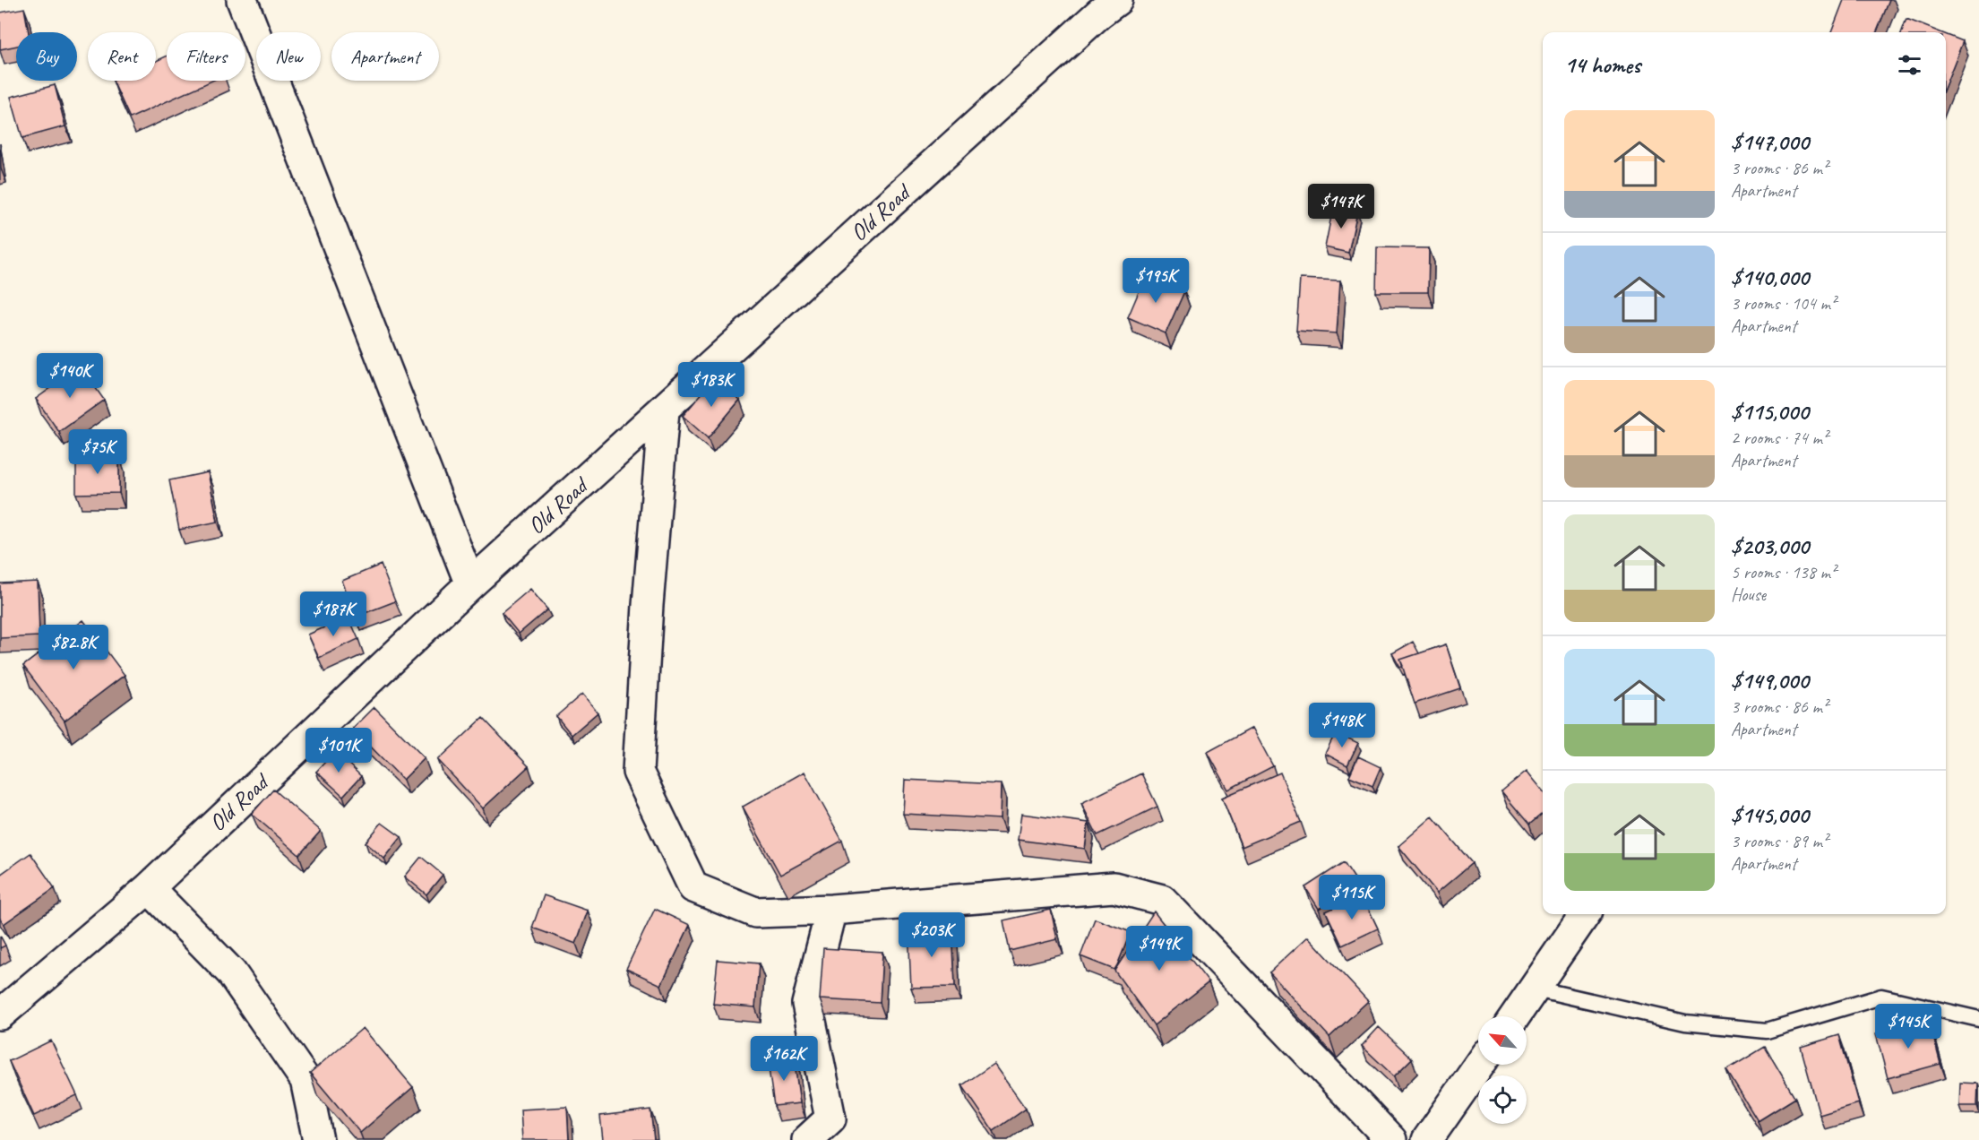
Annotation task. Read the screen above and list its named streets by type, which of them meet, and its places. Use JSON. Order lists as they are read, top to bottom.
{
  "streets": {
    "street": ["Old Road"]
  },
  "north": "top left",
  "page": {
    "chip": [
      "Buy",
      "Rent",
      "Filters",
      "New",
      "Apartment"
    ],
    "heading": "14 homes",
    "list": [
      {
        "name": "$147,000",
        "note": "3 rooms · 86 m² · Apartment"
      },
      {
        "name": "$140,000",
        "note": "3 rooms · 104 m² · Apartment"
      },
      {
        "name": "$115,000",
        "note": "2 rooms · 74 m² · Apartment"
      },
      {
        "name": "$203,000",
        "note": "5 rooms · 138 m² · House"
      },
      {
        "name": "$149,000",
        "note": "3 rooms · 86 m² · Apartment"
      },
      {
        "name": "$145,000",
        "note": "3 rooms · 89 m² · Apartment"
      }
    ],
    "price": [
      "$147K",
      "$195K",
      "$140K",
      "$183K",
      "$75K",
      "$187K",
      "$82.8K",
      "$148K",
      "$101K",
      "$115K",
      "$203K",
      "$149K",
      "$145K",
      "$162K"
    ]
  }
}
